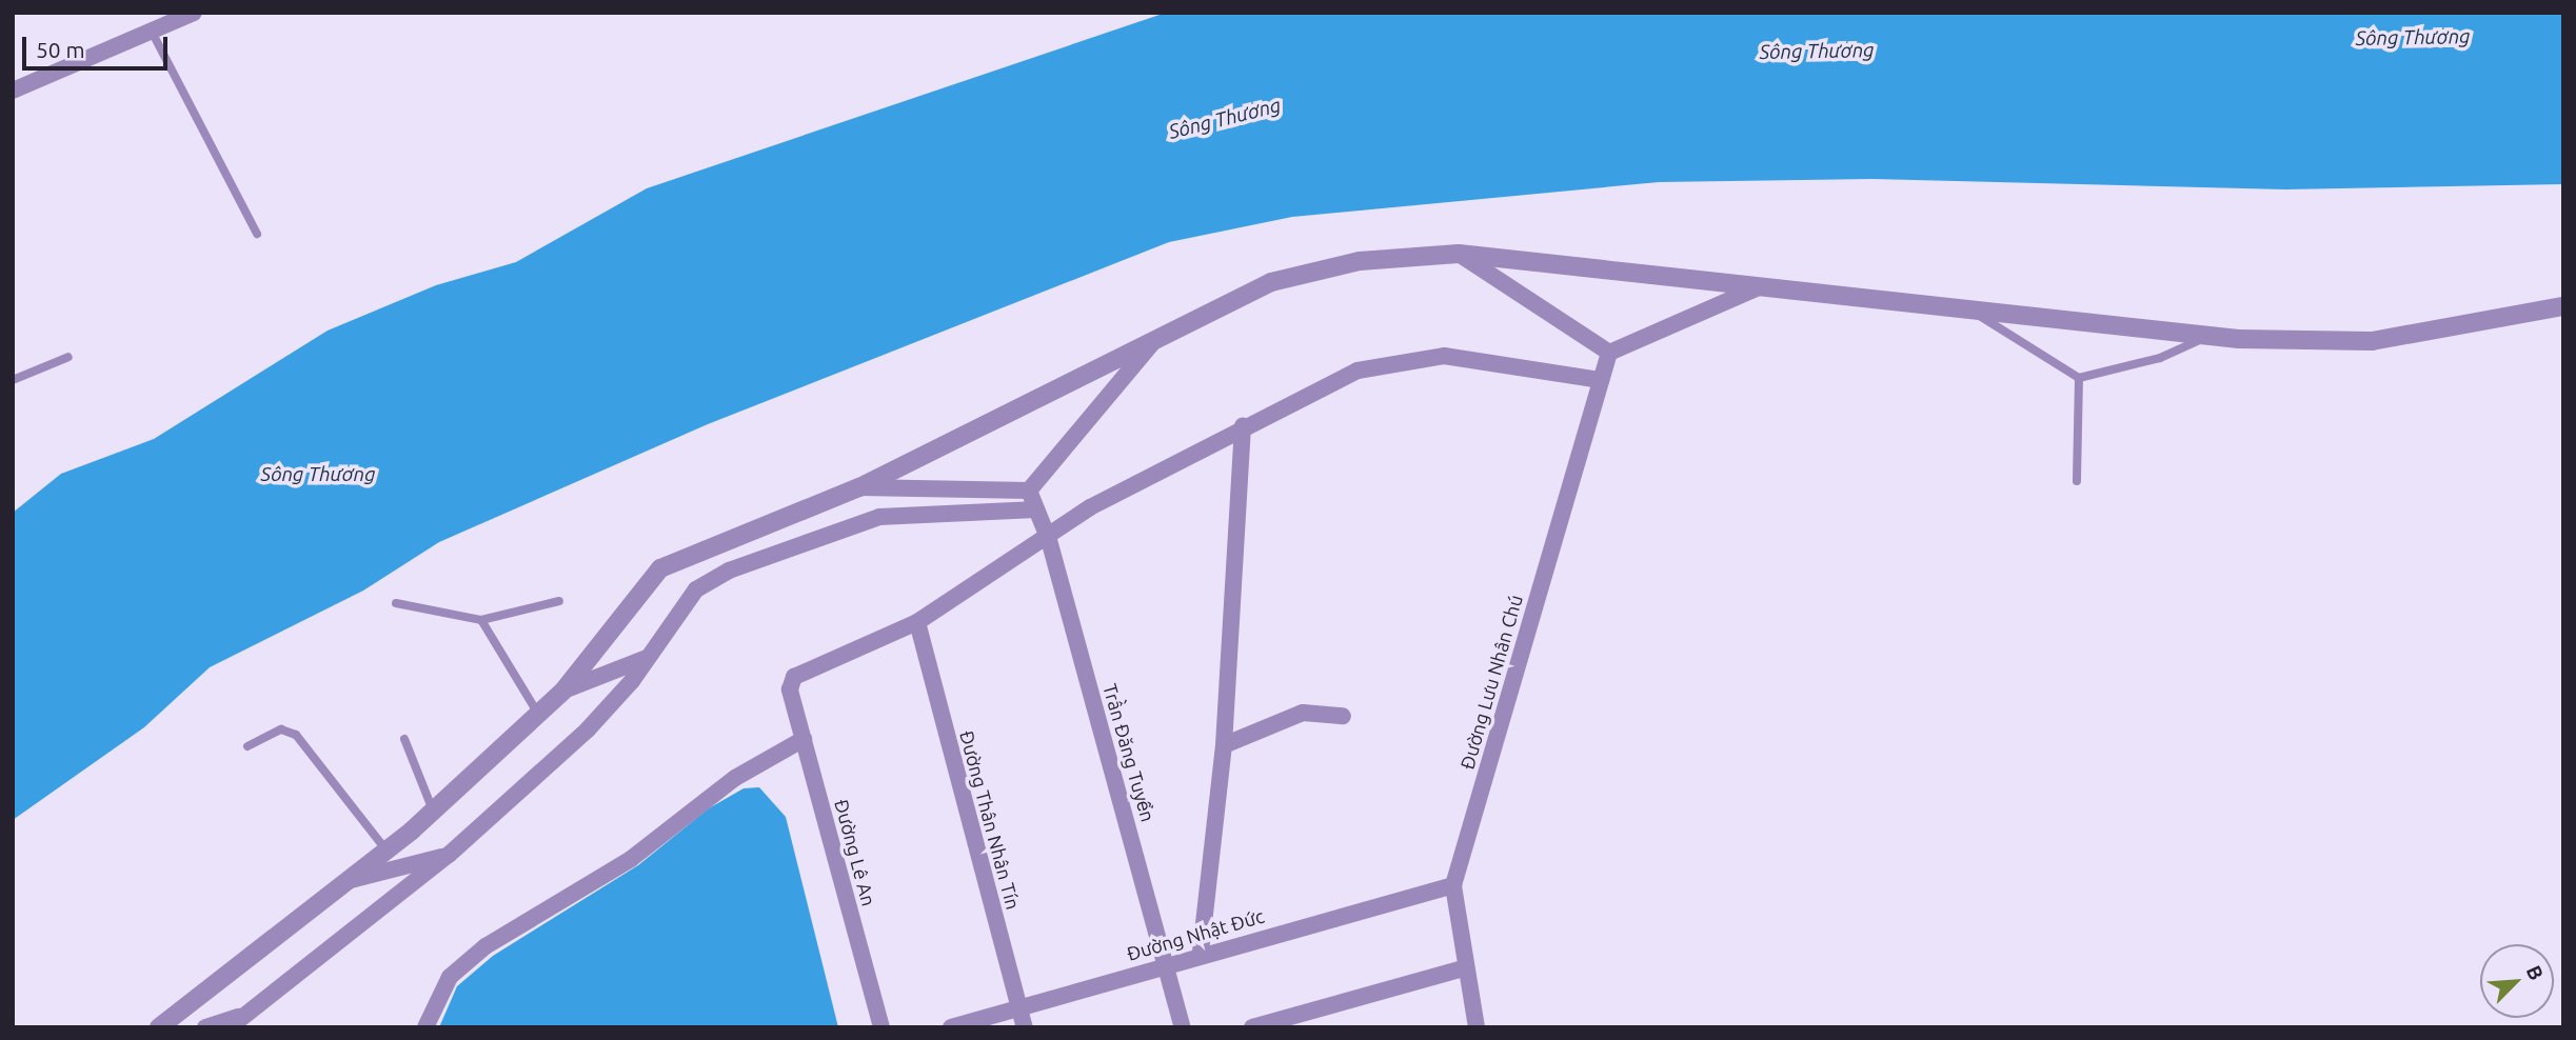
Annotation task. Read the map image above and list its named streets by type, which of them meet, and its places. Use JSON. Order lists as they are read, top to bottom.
{
  "streets": {
    "street": [
      "Đường Lưu Nhân Chú",
      "Trần Đăng Tuyển",
      "Đường Thân Nhân Tín",
      "Đường Lê An",
      "Đường Nhật Đức"
    ]
  },
  "crossings": [
    ["Đường Lưu Nhân Chú", "Đường Nhật Đức"],
    ["Trần Đăng Tuyển", "Đường Nhật Đức"],
    ["Đường Thân Nhân Tín", "Đường Lê An"],
    ["Đường Thân Nhân Tín", "Đường Nhật Đức"]
  ],
  "water": ["Sông Thương"],
  "scale_bar": "50 m",
  "north": "top right"
}
